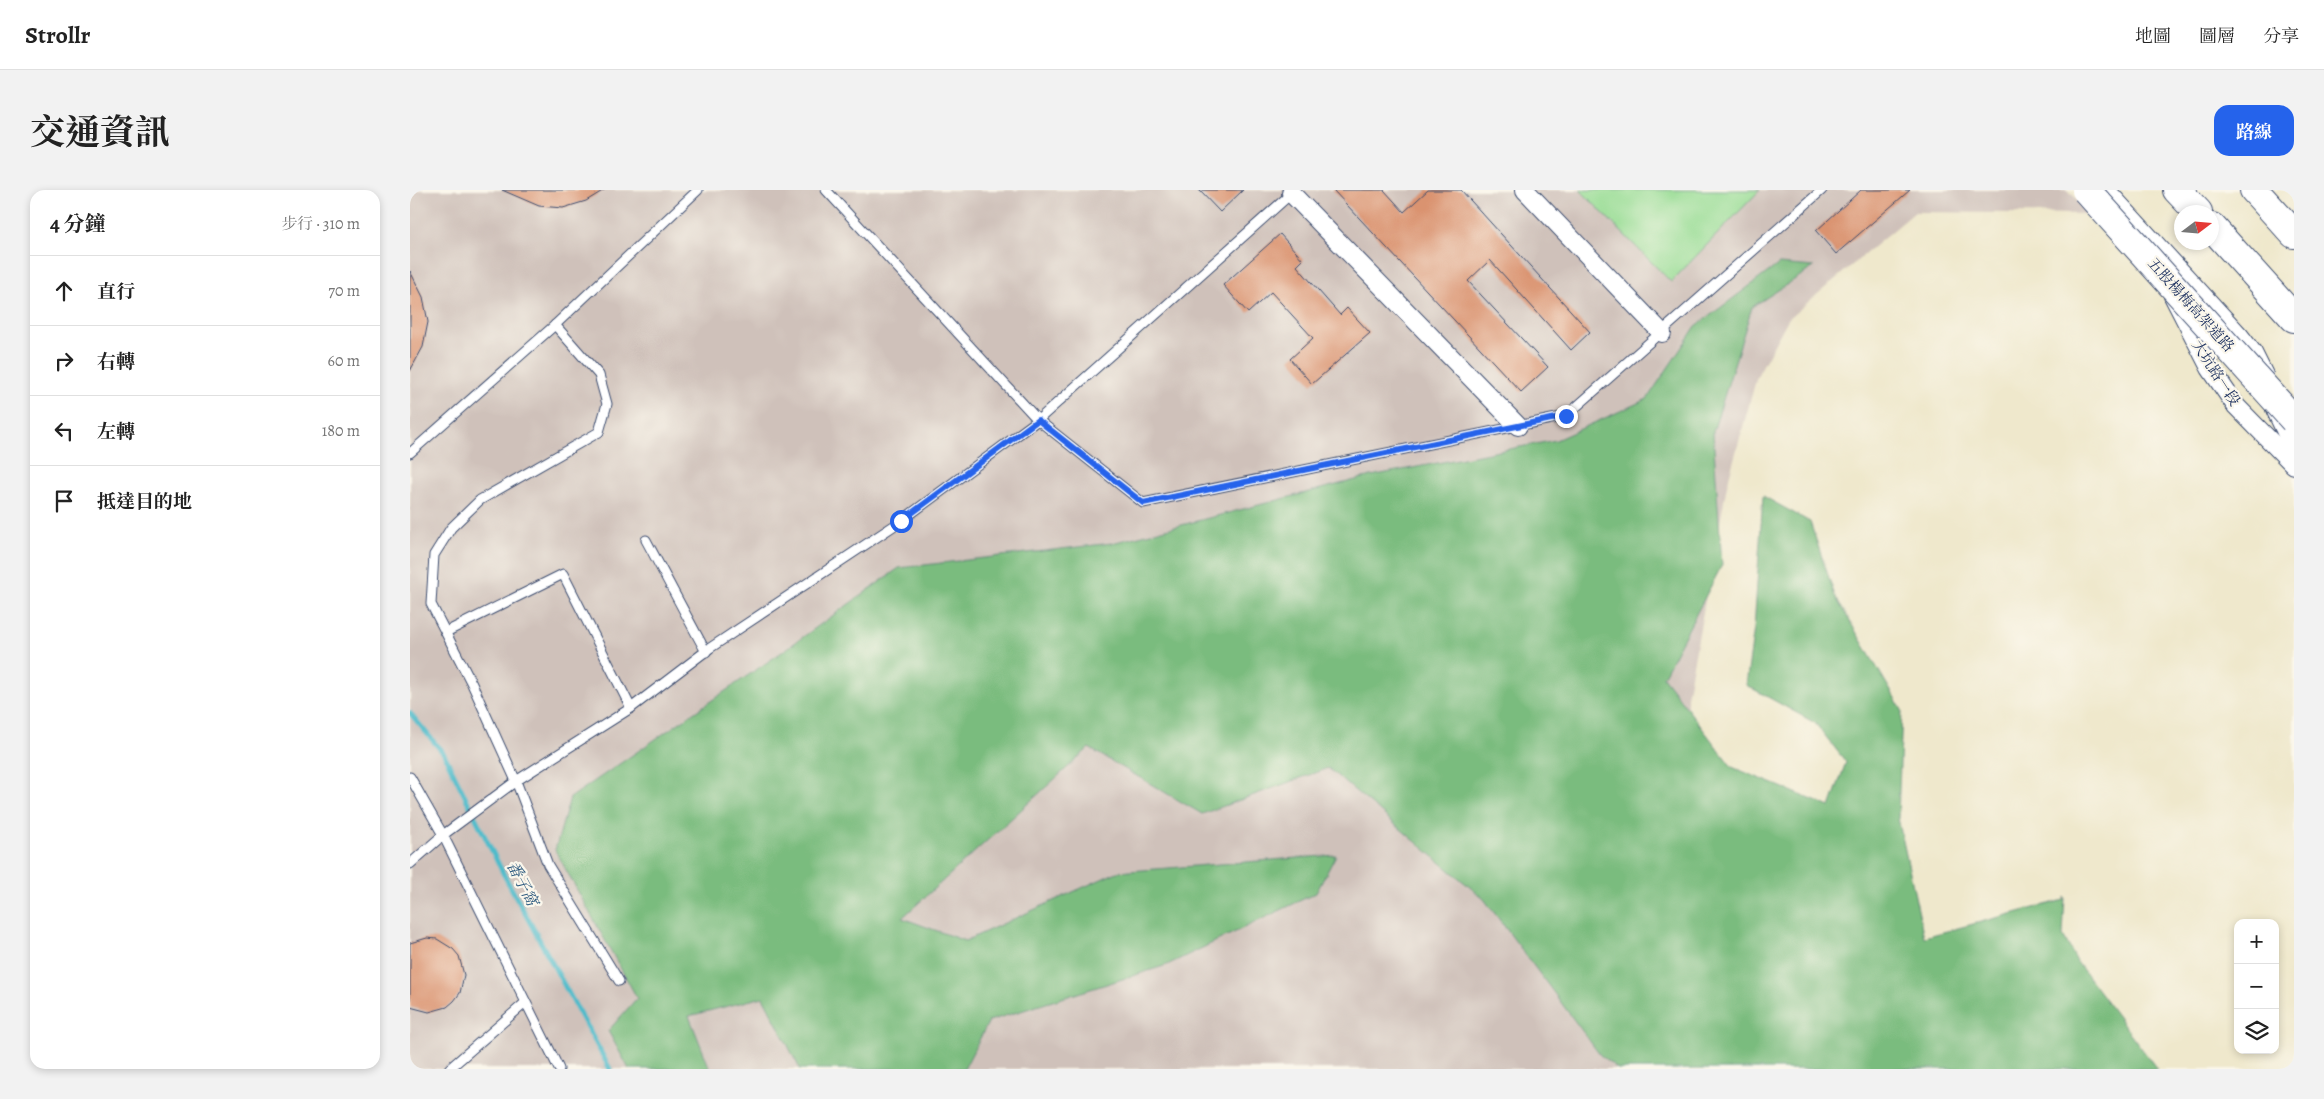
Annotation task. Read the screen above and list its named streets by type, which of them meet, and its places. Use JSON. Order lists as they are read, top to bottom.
{
  "streets": {
    "highway": ["五股楊梅高架道路"],
    "street": ["大坑路一段"]
  },
  "water": ["番子窩"],
  "north": "right",
  "page": {
    "header": "Strollr",
    "nav": ["地圖", "圖層", "分享"],
    "title": "交通資訊",
    "buttons": "路線",
    "heading": ["4 分鐘", "步行 · 310 m"],
    "list": [
      ["直行", "70 m"],
      ["右轉", "60 m"],
      ["左轉", "180 m"],
      "抵達目的地"
    ],
    "map_buttons": ["+", "−"]
  }
}
